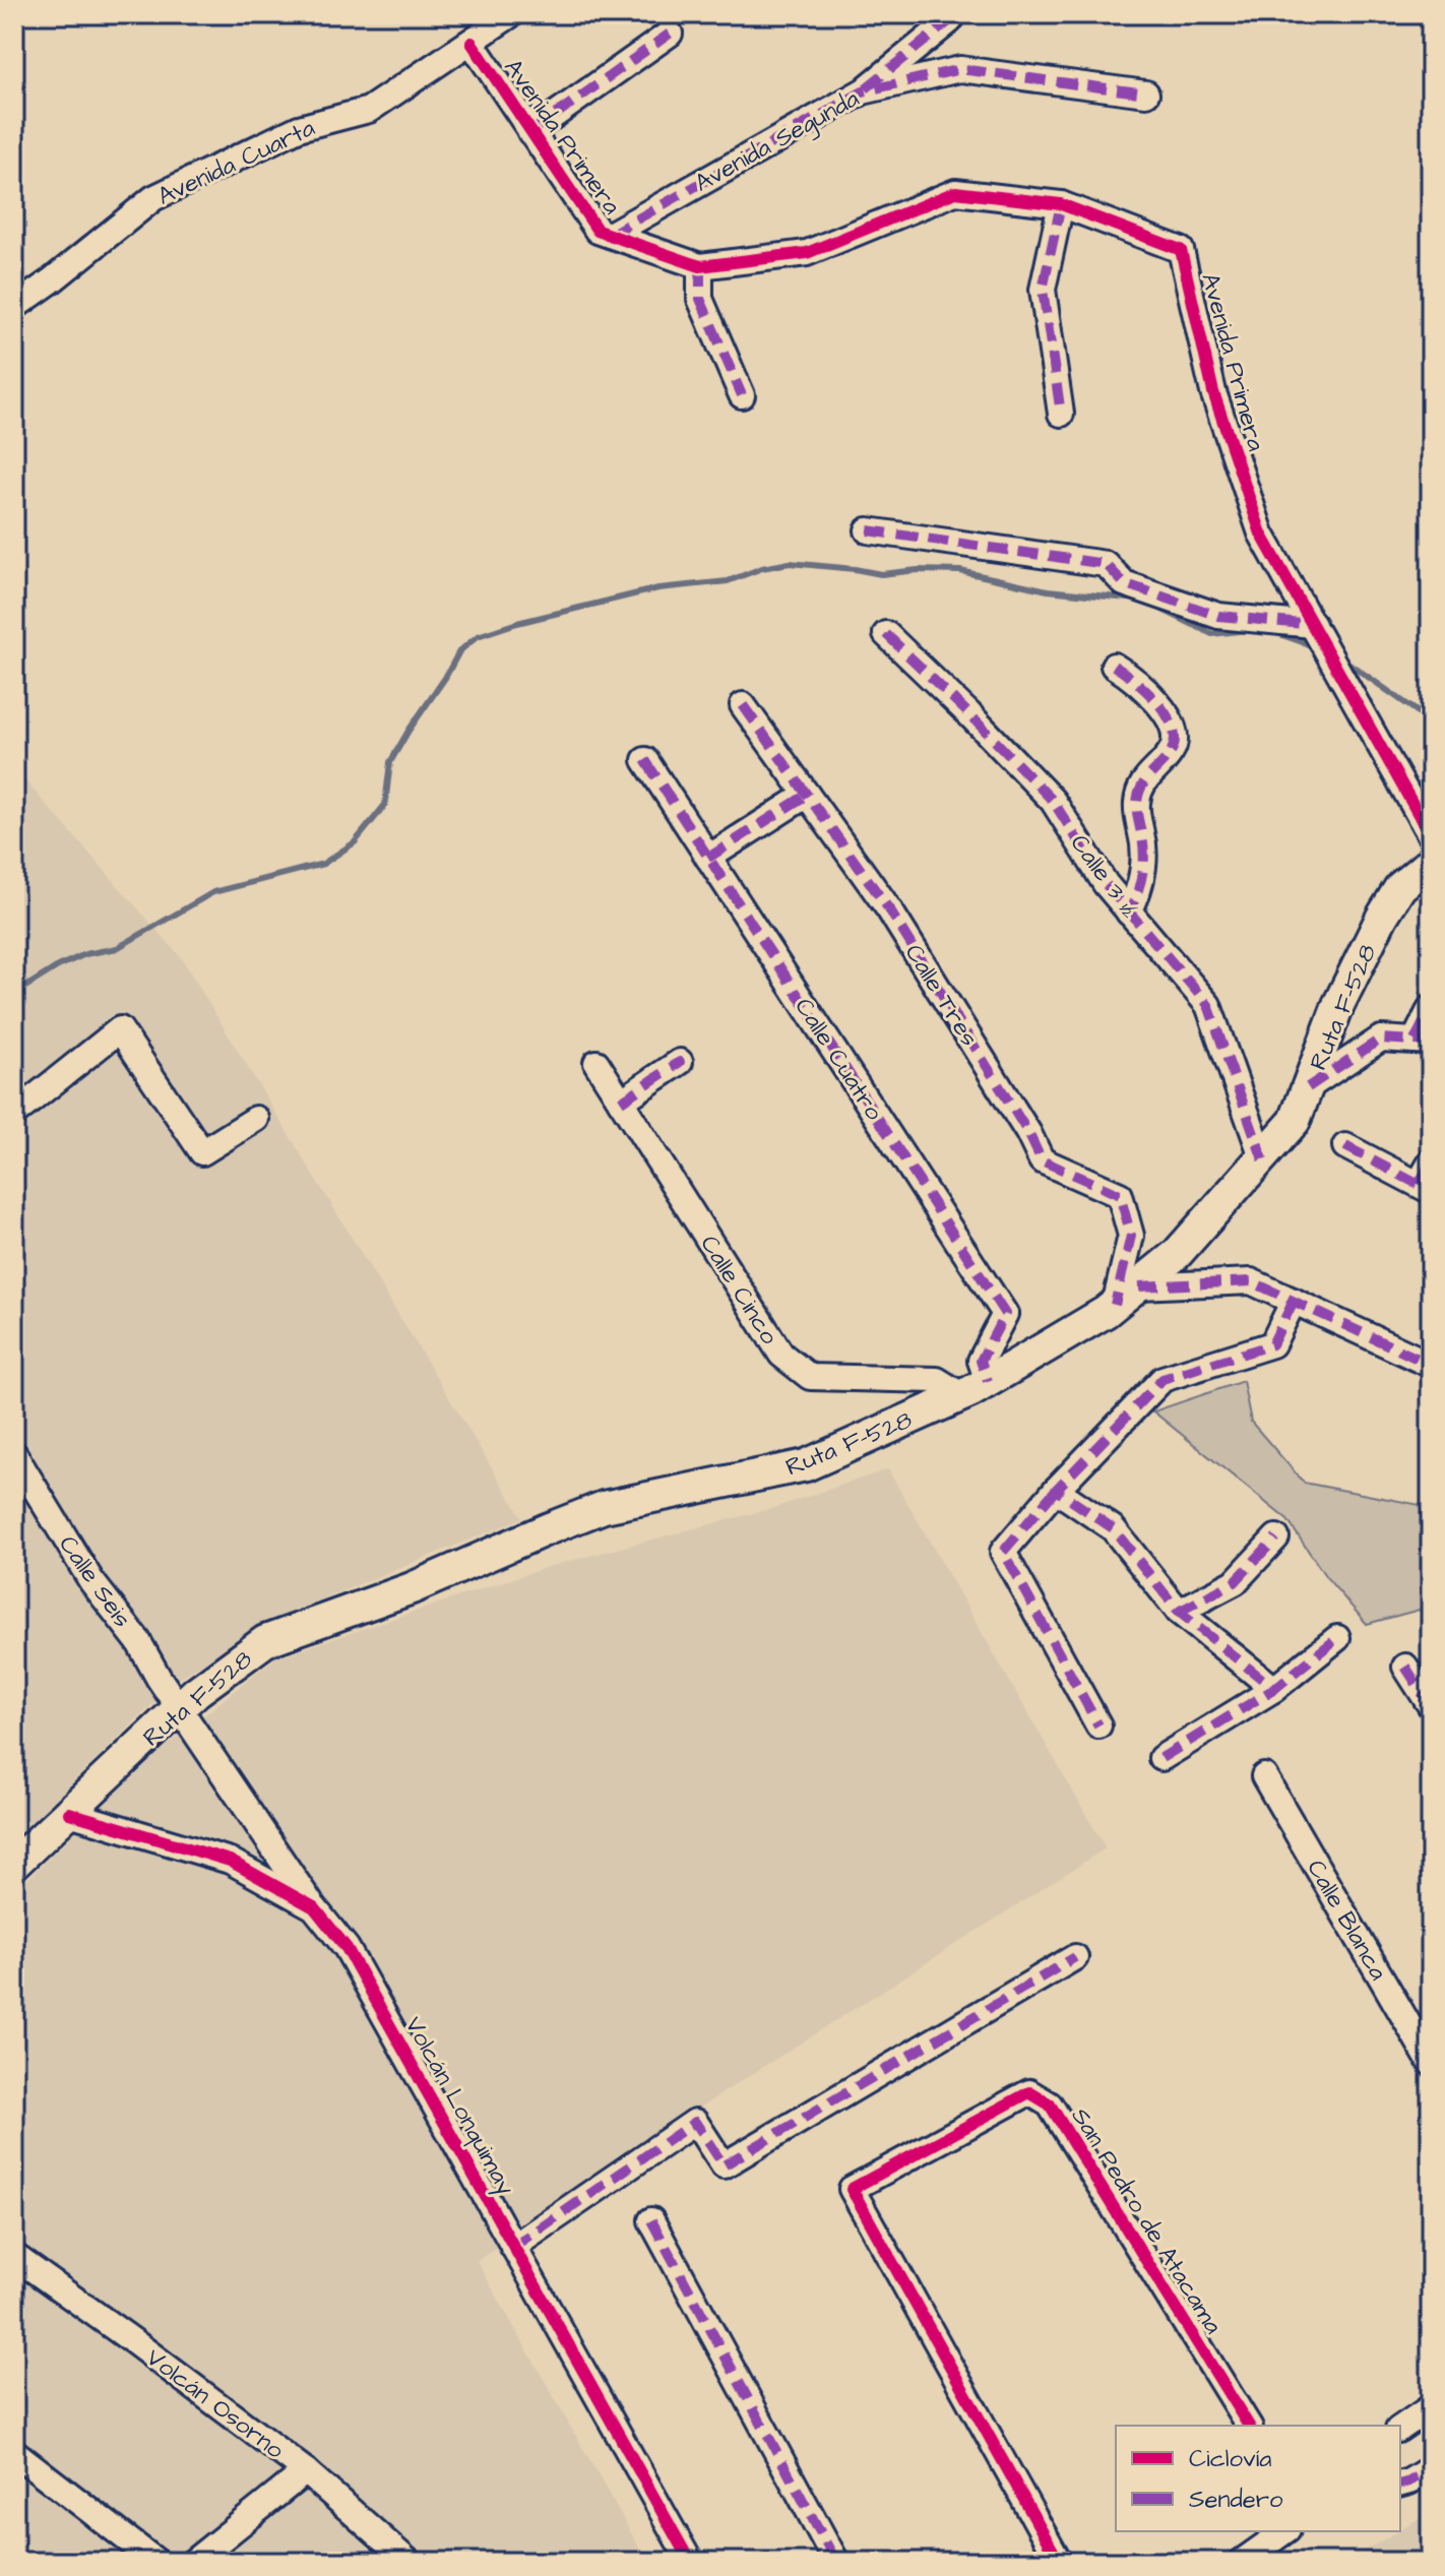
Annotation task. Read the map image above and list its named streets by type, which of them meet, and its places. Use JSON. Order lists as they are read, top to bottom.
{
  "streets": {
    "main road": ["Ruta F-528"],
    "street": [
      "Avenida Primera",
      "Avenida Segunda",
      "Avenida Cuarta",
      "Calle 3 ½",
      "Calle Tres",
      "Calle Cuatro",
      "Calle Cinco",
      "Calle Seis",
      "Calle Blanca",
      "Volcán Lonquimay",
      "San Pedro de Atacama",
      "Volcán Osorno"
    ]
  },
  "crossings": [
    ["Avenida Primera", "Avenida Segunda"],
    ["Avenida Primera", "Avenida Cuarta"],
    ["Calle 3 ½", "Ruta F-528"],
    ["Calle Tres", "Ruta F-528"],
    ["Ruta F-528", "Calle Cuatro"],
    ["Ruta F-528", "Calle Cinco"],
    ["Ruta F-528", "Calle Seis"],
    ["Ruta F-528", "Volcán Lonquimay"],
    ["Calle Seis", "Volcán Lonquimay"]
  ],
  "legend": ["Ciclovía", "Sendero"]
}
